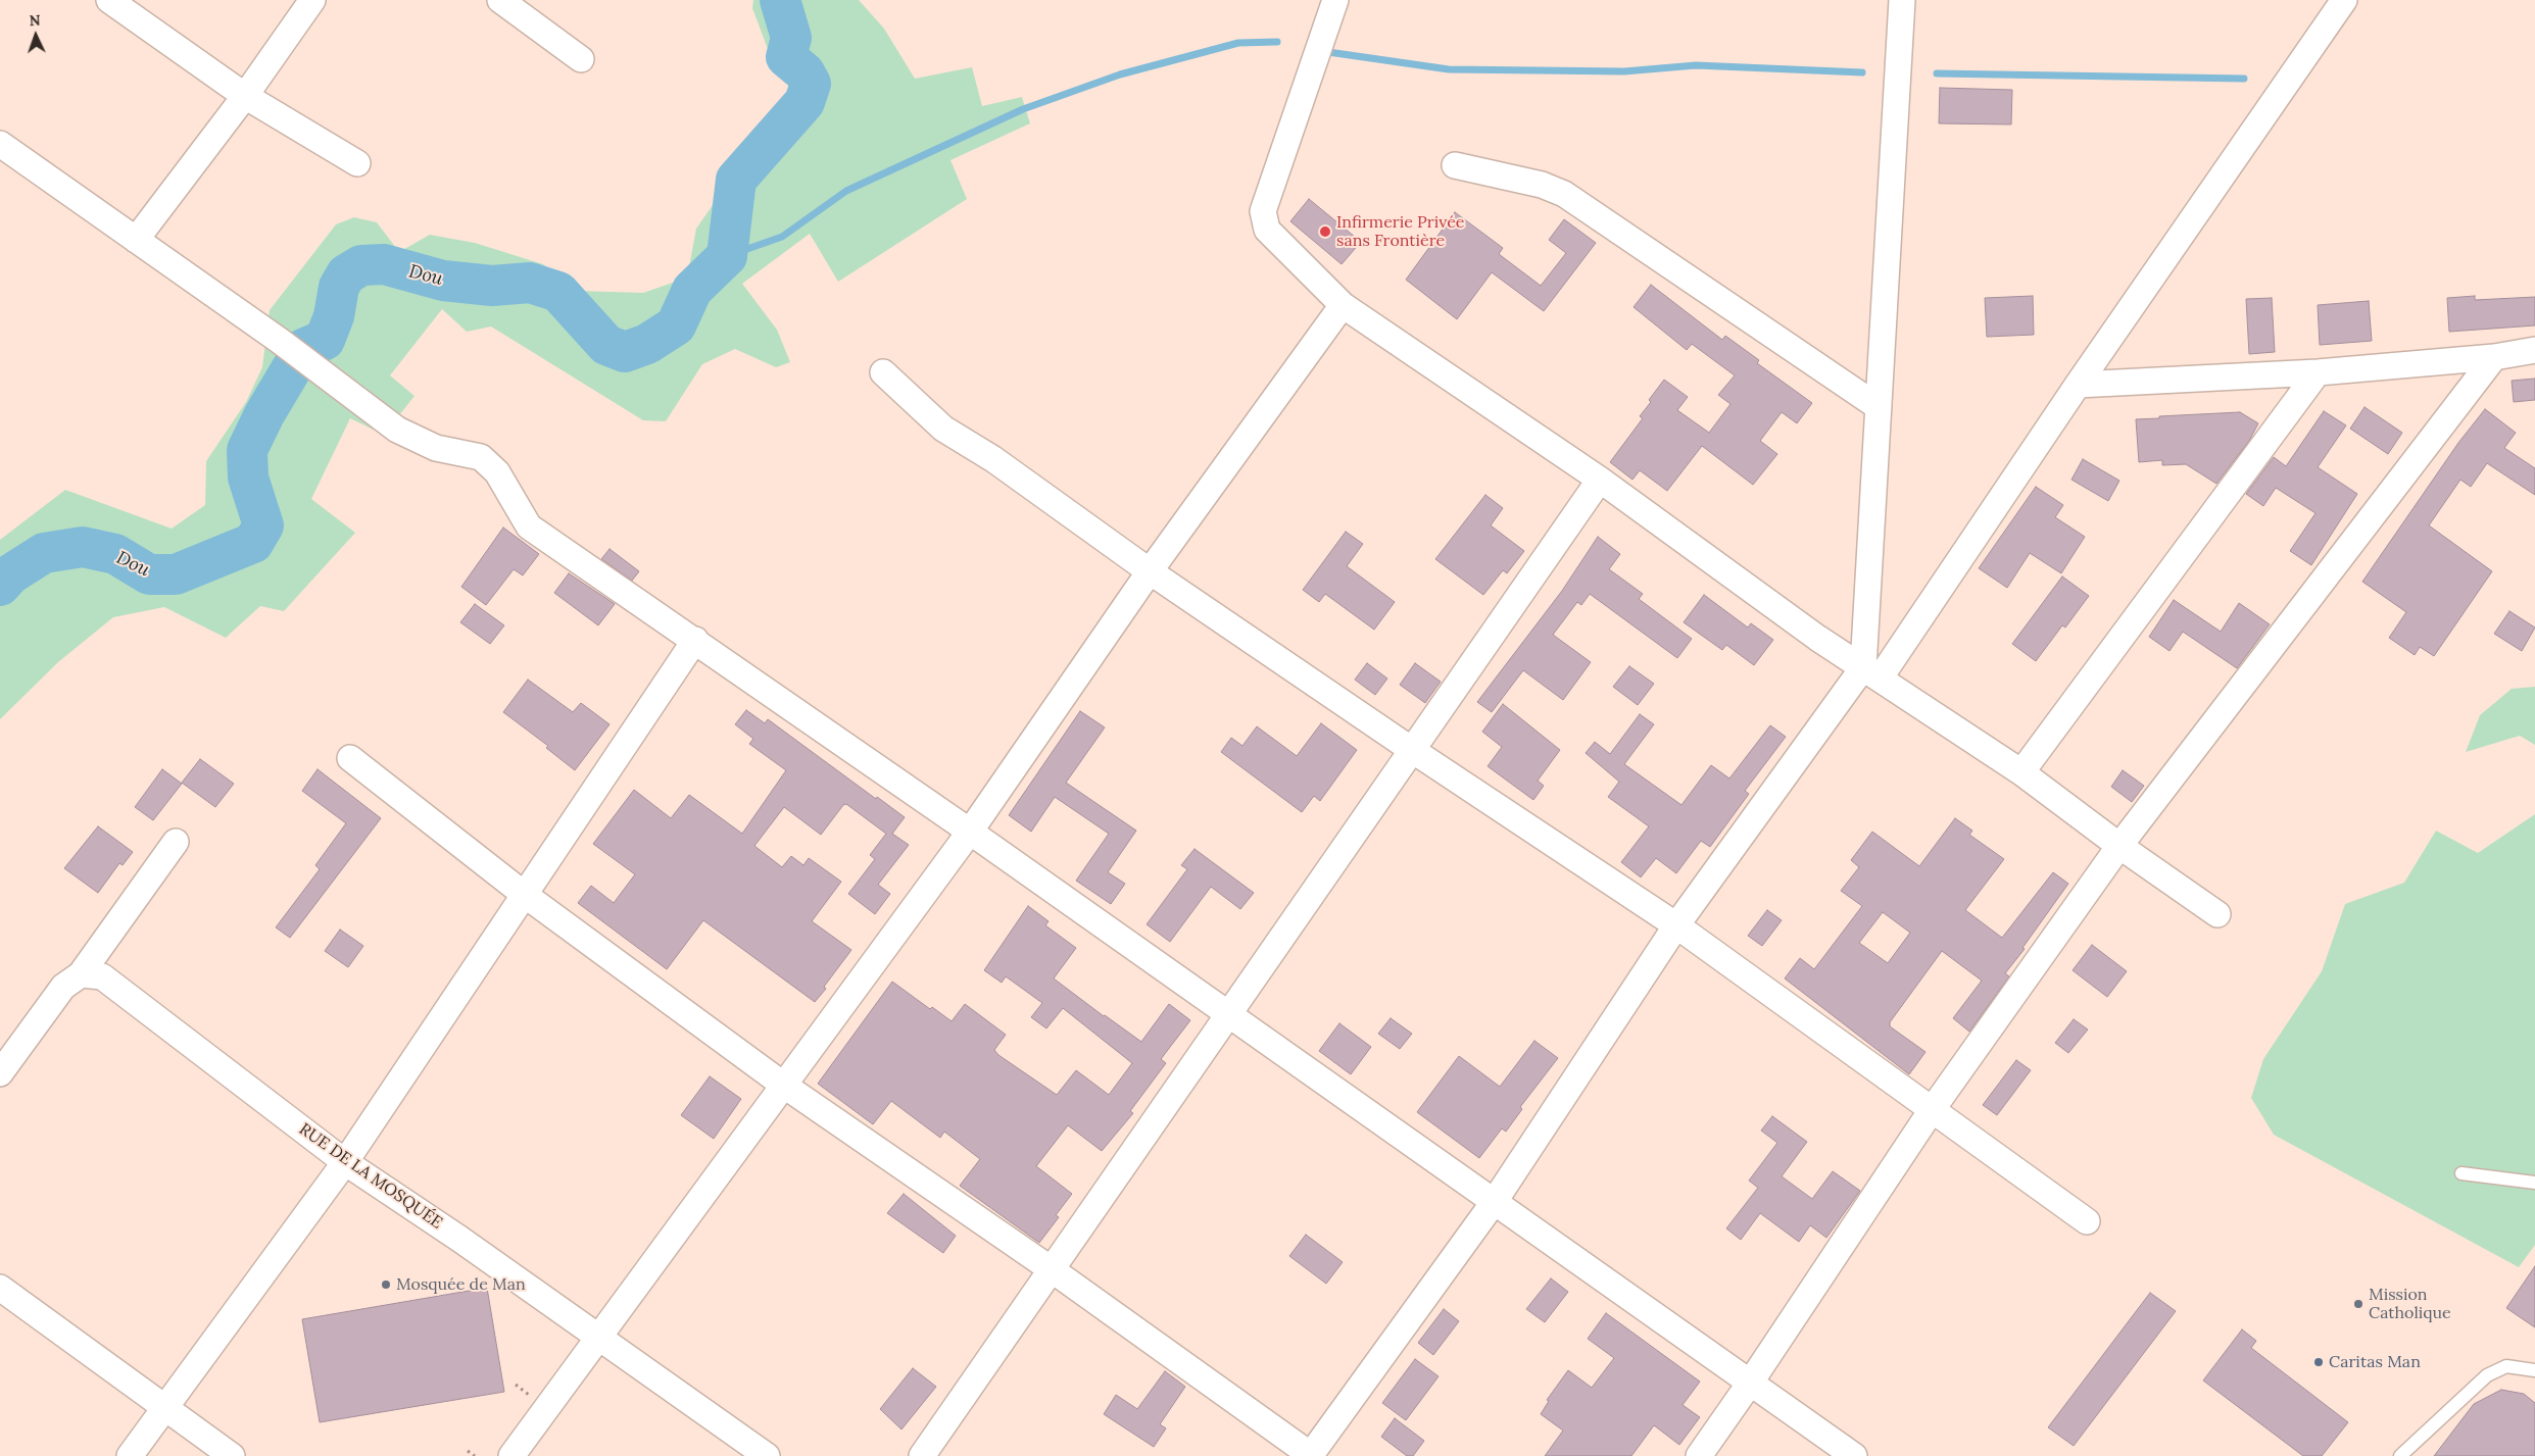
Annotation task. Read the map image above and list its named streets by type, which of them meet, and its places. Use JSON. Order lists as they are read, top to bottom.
{
  "streets": {
    "street": ["RUE DE LA MOSQUÉE"]
  },
  "water": ["Dou"],
  "places": [
    "Infirmerie Privée sans Frontière",
    "Mosquée de Man",
    "Mission Catholique",
    "Caritas Man"
  ],
  "north": "top"
}
